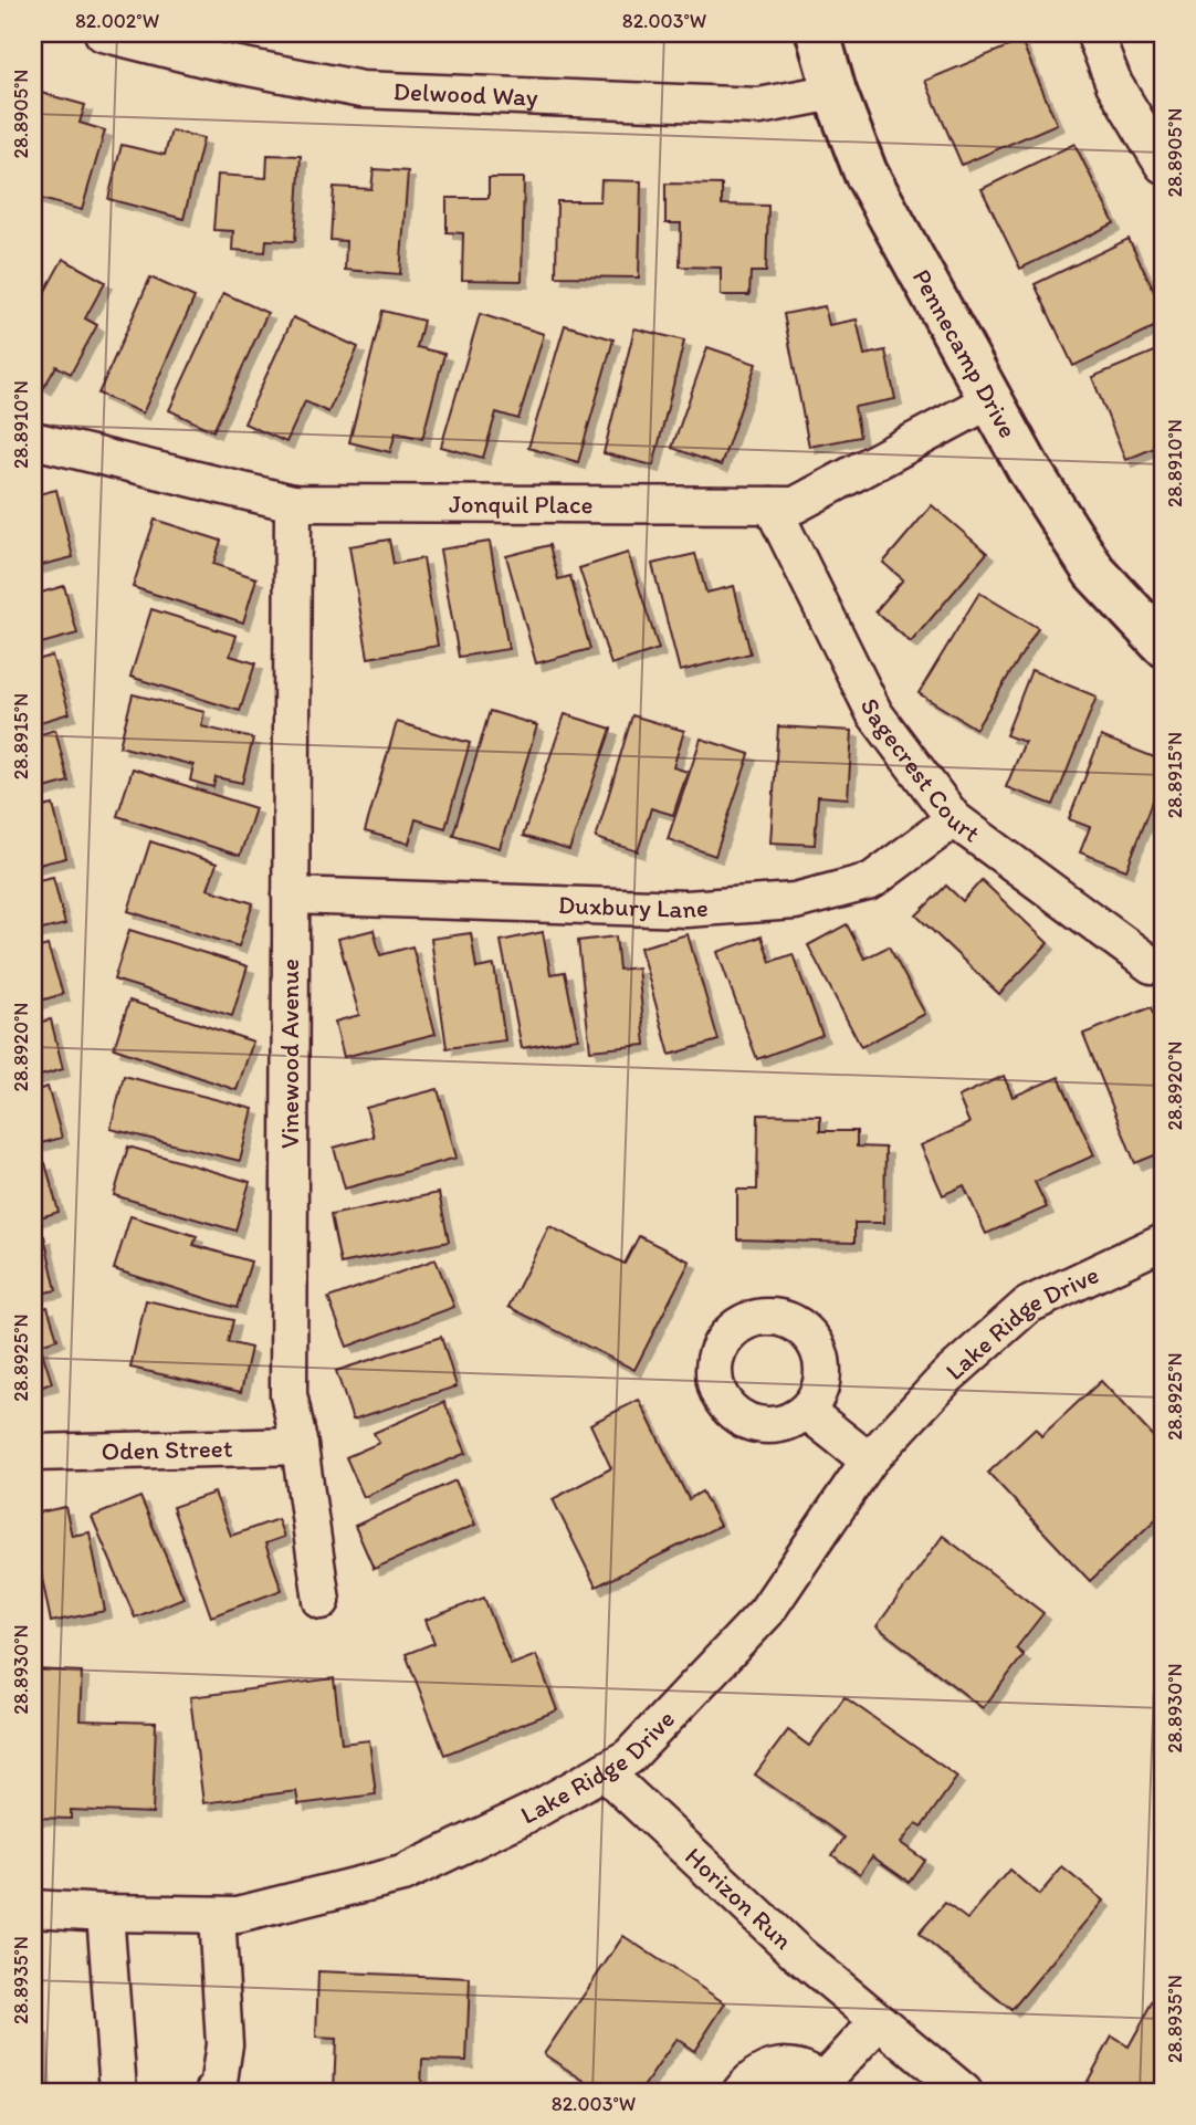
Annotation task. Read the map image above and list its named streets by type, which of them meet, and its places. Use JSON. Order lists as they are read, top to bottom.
{
  "streets": {
    "street": [
      "Delwood Way",
      "Pennecamp Drive",
      "Jonquil Place",
      "Sagecrest Court",
      "Duxbury Lane",
      "Vinewood Avenue",
      "Lake Ridge Drive",
      "Oden Street",
      "Horizon Run"
    ]
  },
  "crossings": [
    ["Delwood Way", "Pennecamp Drive"],
    ["Pennecamp Drive", "Jonquil Place"],
    ["Jonquil Place", "Sagecrest Court"],
    ["Jonquil Place", "Vinewood Avenue"],
    ["Sagecrest Court", "Duxbury Lane"],
    ["Duxbury Lane", "Vinewood Avenue"],
    ["Vinewood Avenue", "Oden Street"],
    ["Lake Ridge Drive", "Horizon Run"]
  ],
  "coordinates": [
    "82.002°W",
    "82.003°W",
    "28.8905°N",
    "28.8910°N",
    "28.8915°N",
    "28.8920°N",
    "28.8925°N",
    "28.8930°N",
    "28.8935°N"
  ]
}
